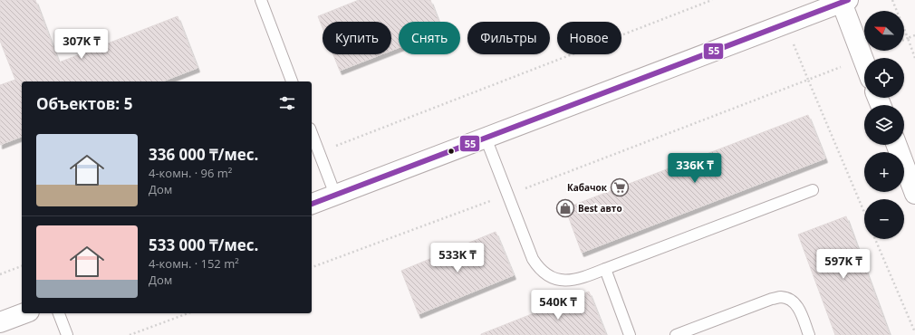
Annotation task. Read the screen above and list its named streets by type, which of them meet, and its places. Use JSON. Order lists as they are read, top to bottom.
{
  "places": {
    "supermarket": ["Кабачок"],
    "shop": ["Best авто"]
  },
  "lines": ["transit line 55"],
  "north": "left",
  "page": {
    "map_buttons": ["+", "−"],
    "chip": [
      "Купить",
      "Снять",
      "Фильтры",
      "Новое"
    ],
    "price": [
      "307K ₸",
      "336K ₸",
      "533K ₸",
      "597K ₸",
      "540K ₸"
    ],
    "heading": "Объектов: 5",
    "list": [
      {
        "name": "336 000 ₸/мес.",
        "note": "4-комн. · 96 m² · Дом"
      },
      {
        "name": "533 000 ₸/мес.",
        "note": "4-комн. · 152 m² · Дом"
      }
    ]
  }
}
